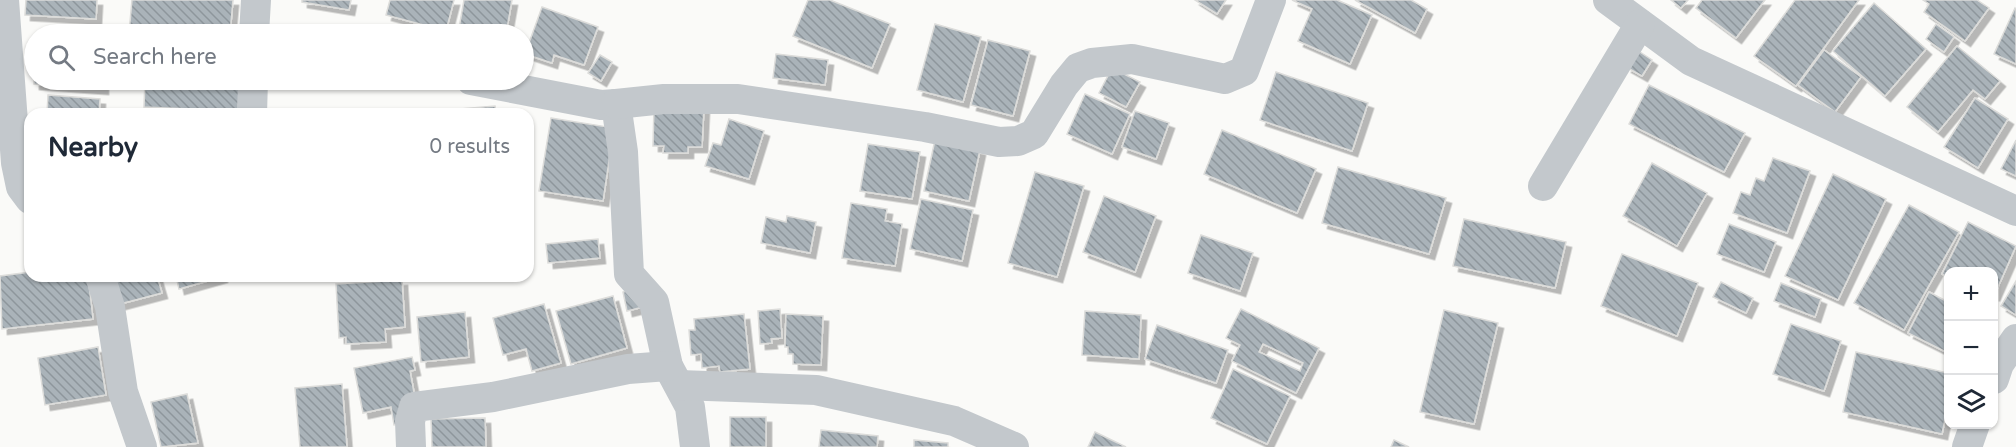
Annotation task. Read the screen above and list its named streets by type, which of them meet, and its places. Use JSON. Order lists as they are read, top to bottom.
{
  "page": {
    "search": "Search here",
    "heading": ["Nearby", "0 results"],
    "map_buttons": ["+", "−"]
  }
}
